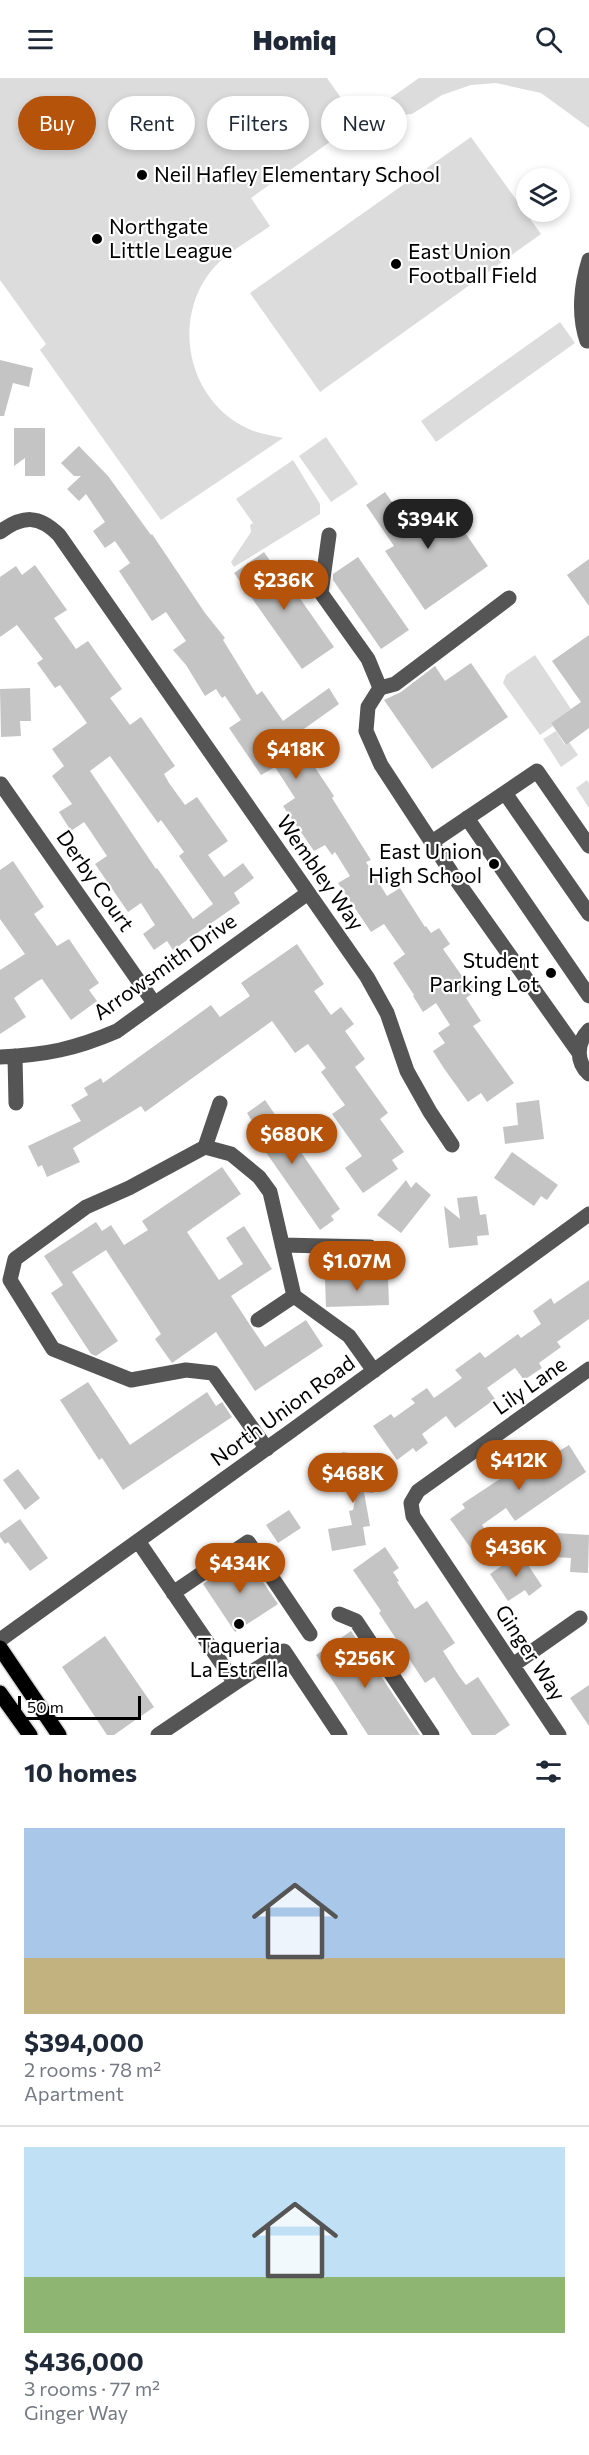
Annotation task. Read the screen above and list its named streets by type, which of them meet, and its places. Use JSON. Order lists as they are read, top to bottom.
{
  "streets": {
    "street": [
      "Wembley Way",
      "Derby Court",
      "Arrowsmith Drive",
      "Lily Lane",
      "North Union Road",
      "Ginger Way"
    ]
  },
  "crossings": [
    ["Wembley Way", "Arrowsmith Drive"],
    ["Derby Court", "Arrowsmith Drive"],
    ["Lily Lane", "Ginger Way"]
  ],
  "places": [
    "Neil Hafley Elementary School",
    "Northgate Little League",
    "East Union Football Field",
    "East Union High School",
    "Student Parking Lot",
    "Taqueria La Estrella"
  ],
  "scale_bar": "50 m",
  "page": {
    "header": "Homiq",
    "chip": [
      "Buy",
      "Rent",
      "Filters",
      "New"
    ],
    "price": [
      "$394K",
      "$236K",
      "$418K",
      "$680K",
      "$1.07M",
      "$412K",
      "$468K",
      "$436K",
      "$434K",
      "$256K"
    ],
    "scale": "50 m",
    "heading": "10 homes",
    "list": [
      {
        "name": "$394,000",
        "note": "2 rooms · 78 m² · Apartment"
      },
      {
        "name": "$436,000",
        "note": "3 rooms · 77 m² · Ginger Way"
      }
    ]
  }
}
